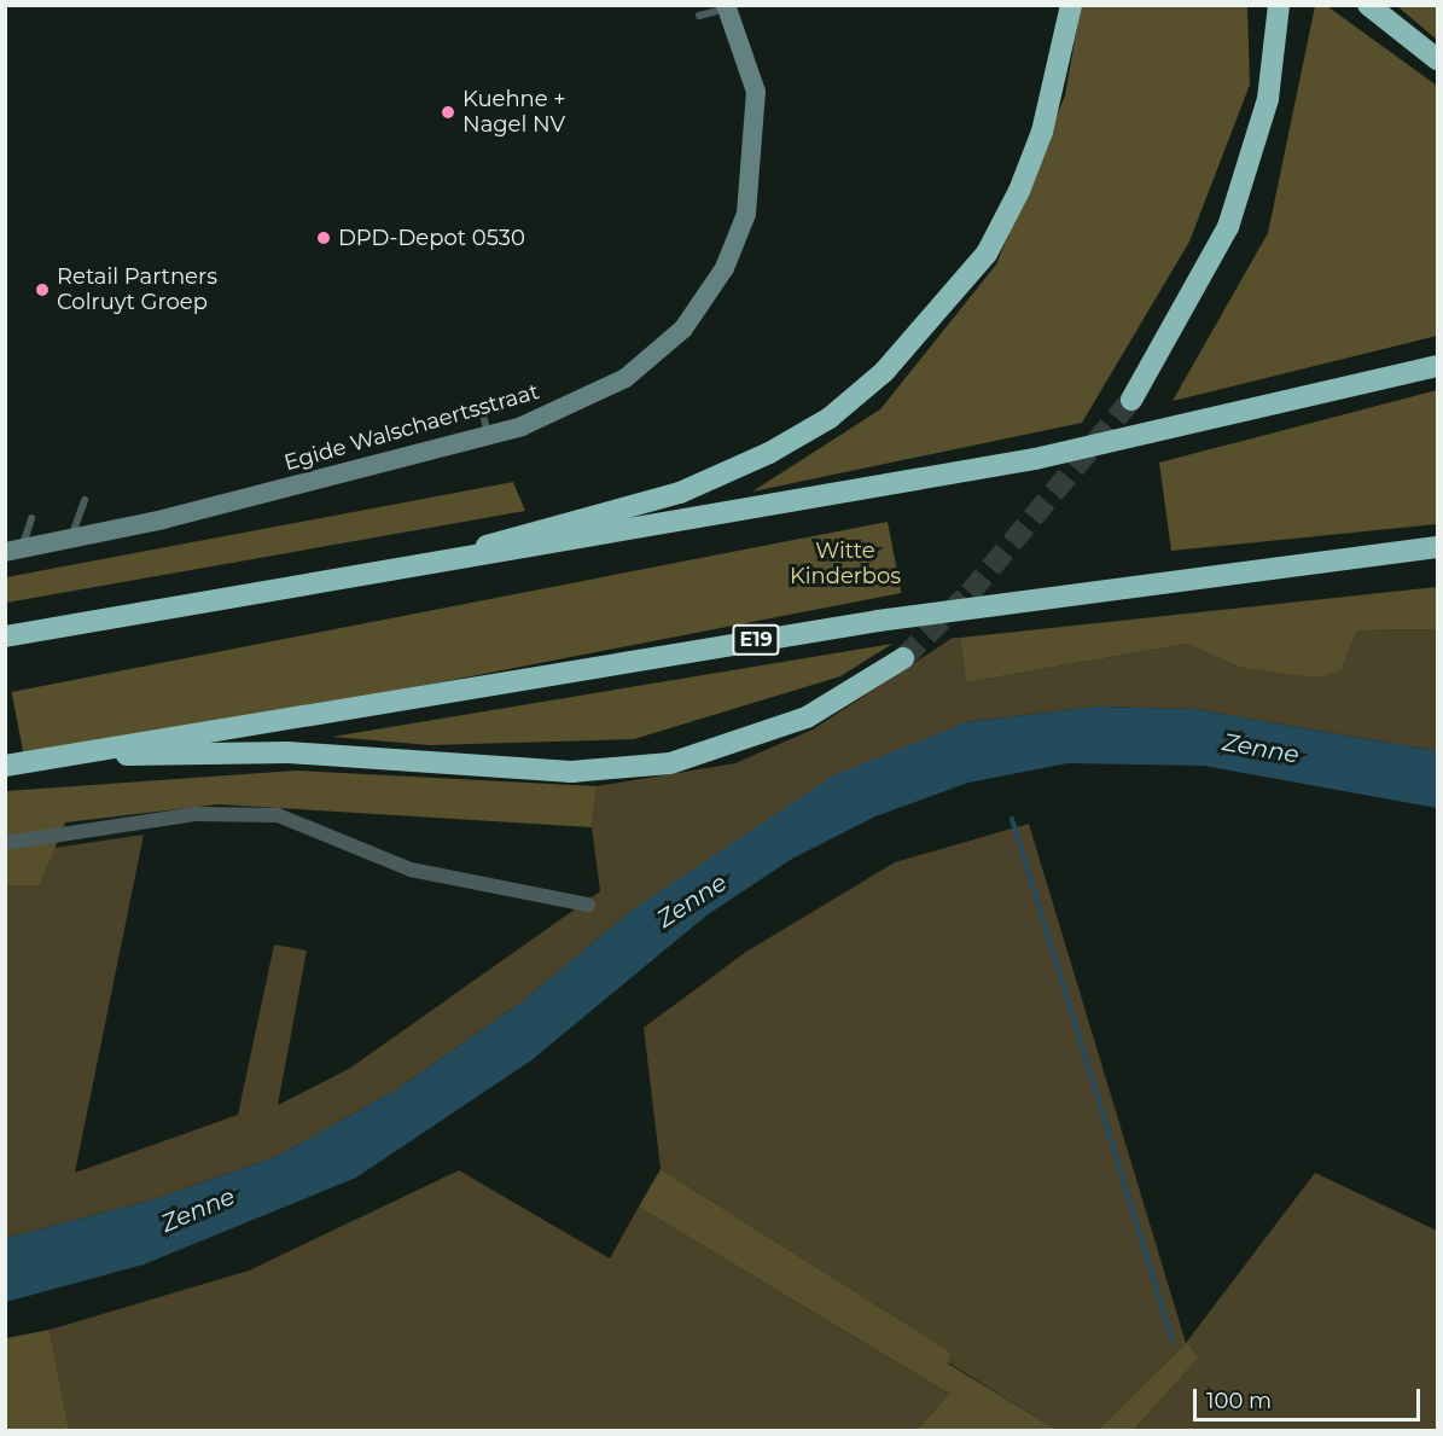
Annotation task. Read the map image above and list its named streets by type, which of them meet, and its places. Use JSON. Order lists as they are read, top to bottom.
{
  "streets": {
    "highway": ["E19"],
    "main road": ["Egide Walschaertsstraat"]
  },
  "water": ["Zenne"],
  "parks": ["Witte Kinderbos"],
  "places": ["Kuehne + Nagel NV", "DPD-Depot 0530", "Retail Partners Colruyt Groep"],
  "scale_bar": "100 m"
}
